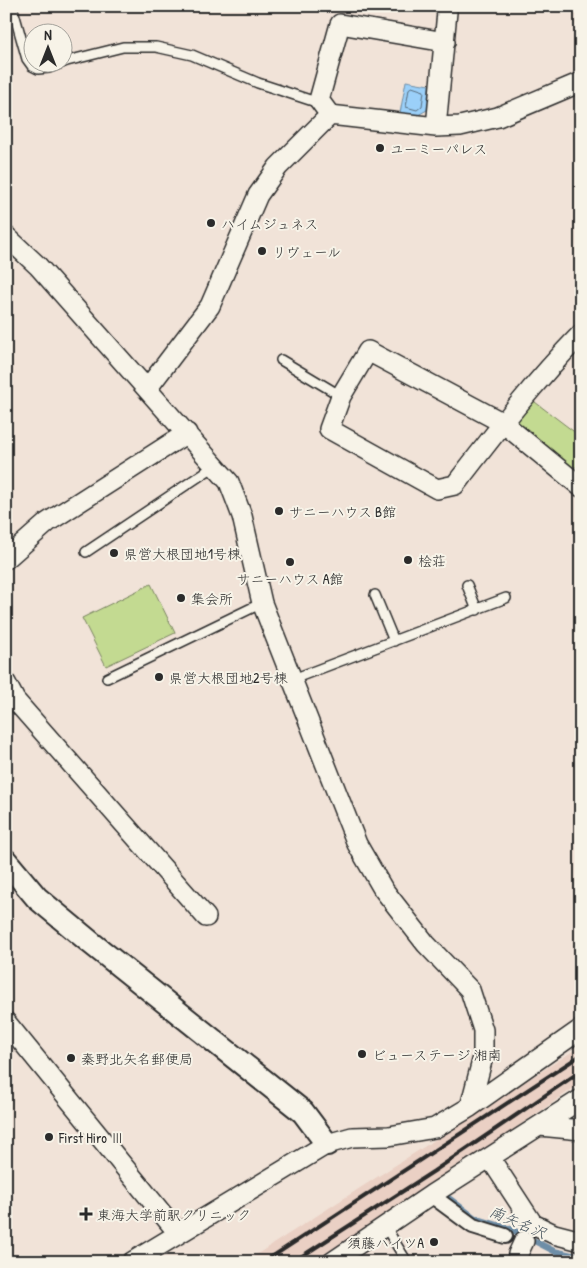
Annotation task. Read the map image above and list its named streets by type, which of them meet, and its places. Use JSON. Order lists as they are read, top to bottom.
{
  "water": ["南矢名沢"],
  "places": {
    "other": [
      "ユーミーパレス",
      "ハイムジュネス",
      "リヴェール",
      "サニーハウス B館",
      "県営大根団地1号棟",
      "桧荘",
      "サニーハウス A館",
      "集会所",
      "県営大根団地2号棟",
      "ビューステージ 湘南",
      "秦野北矢名郵便局",
      "First Hiro Ⅲ",
      "須藤ハイツA"
    ],
    "health": ["東海大学前駅クリニック"]
  },
  "north": "top"
}
